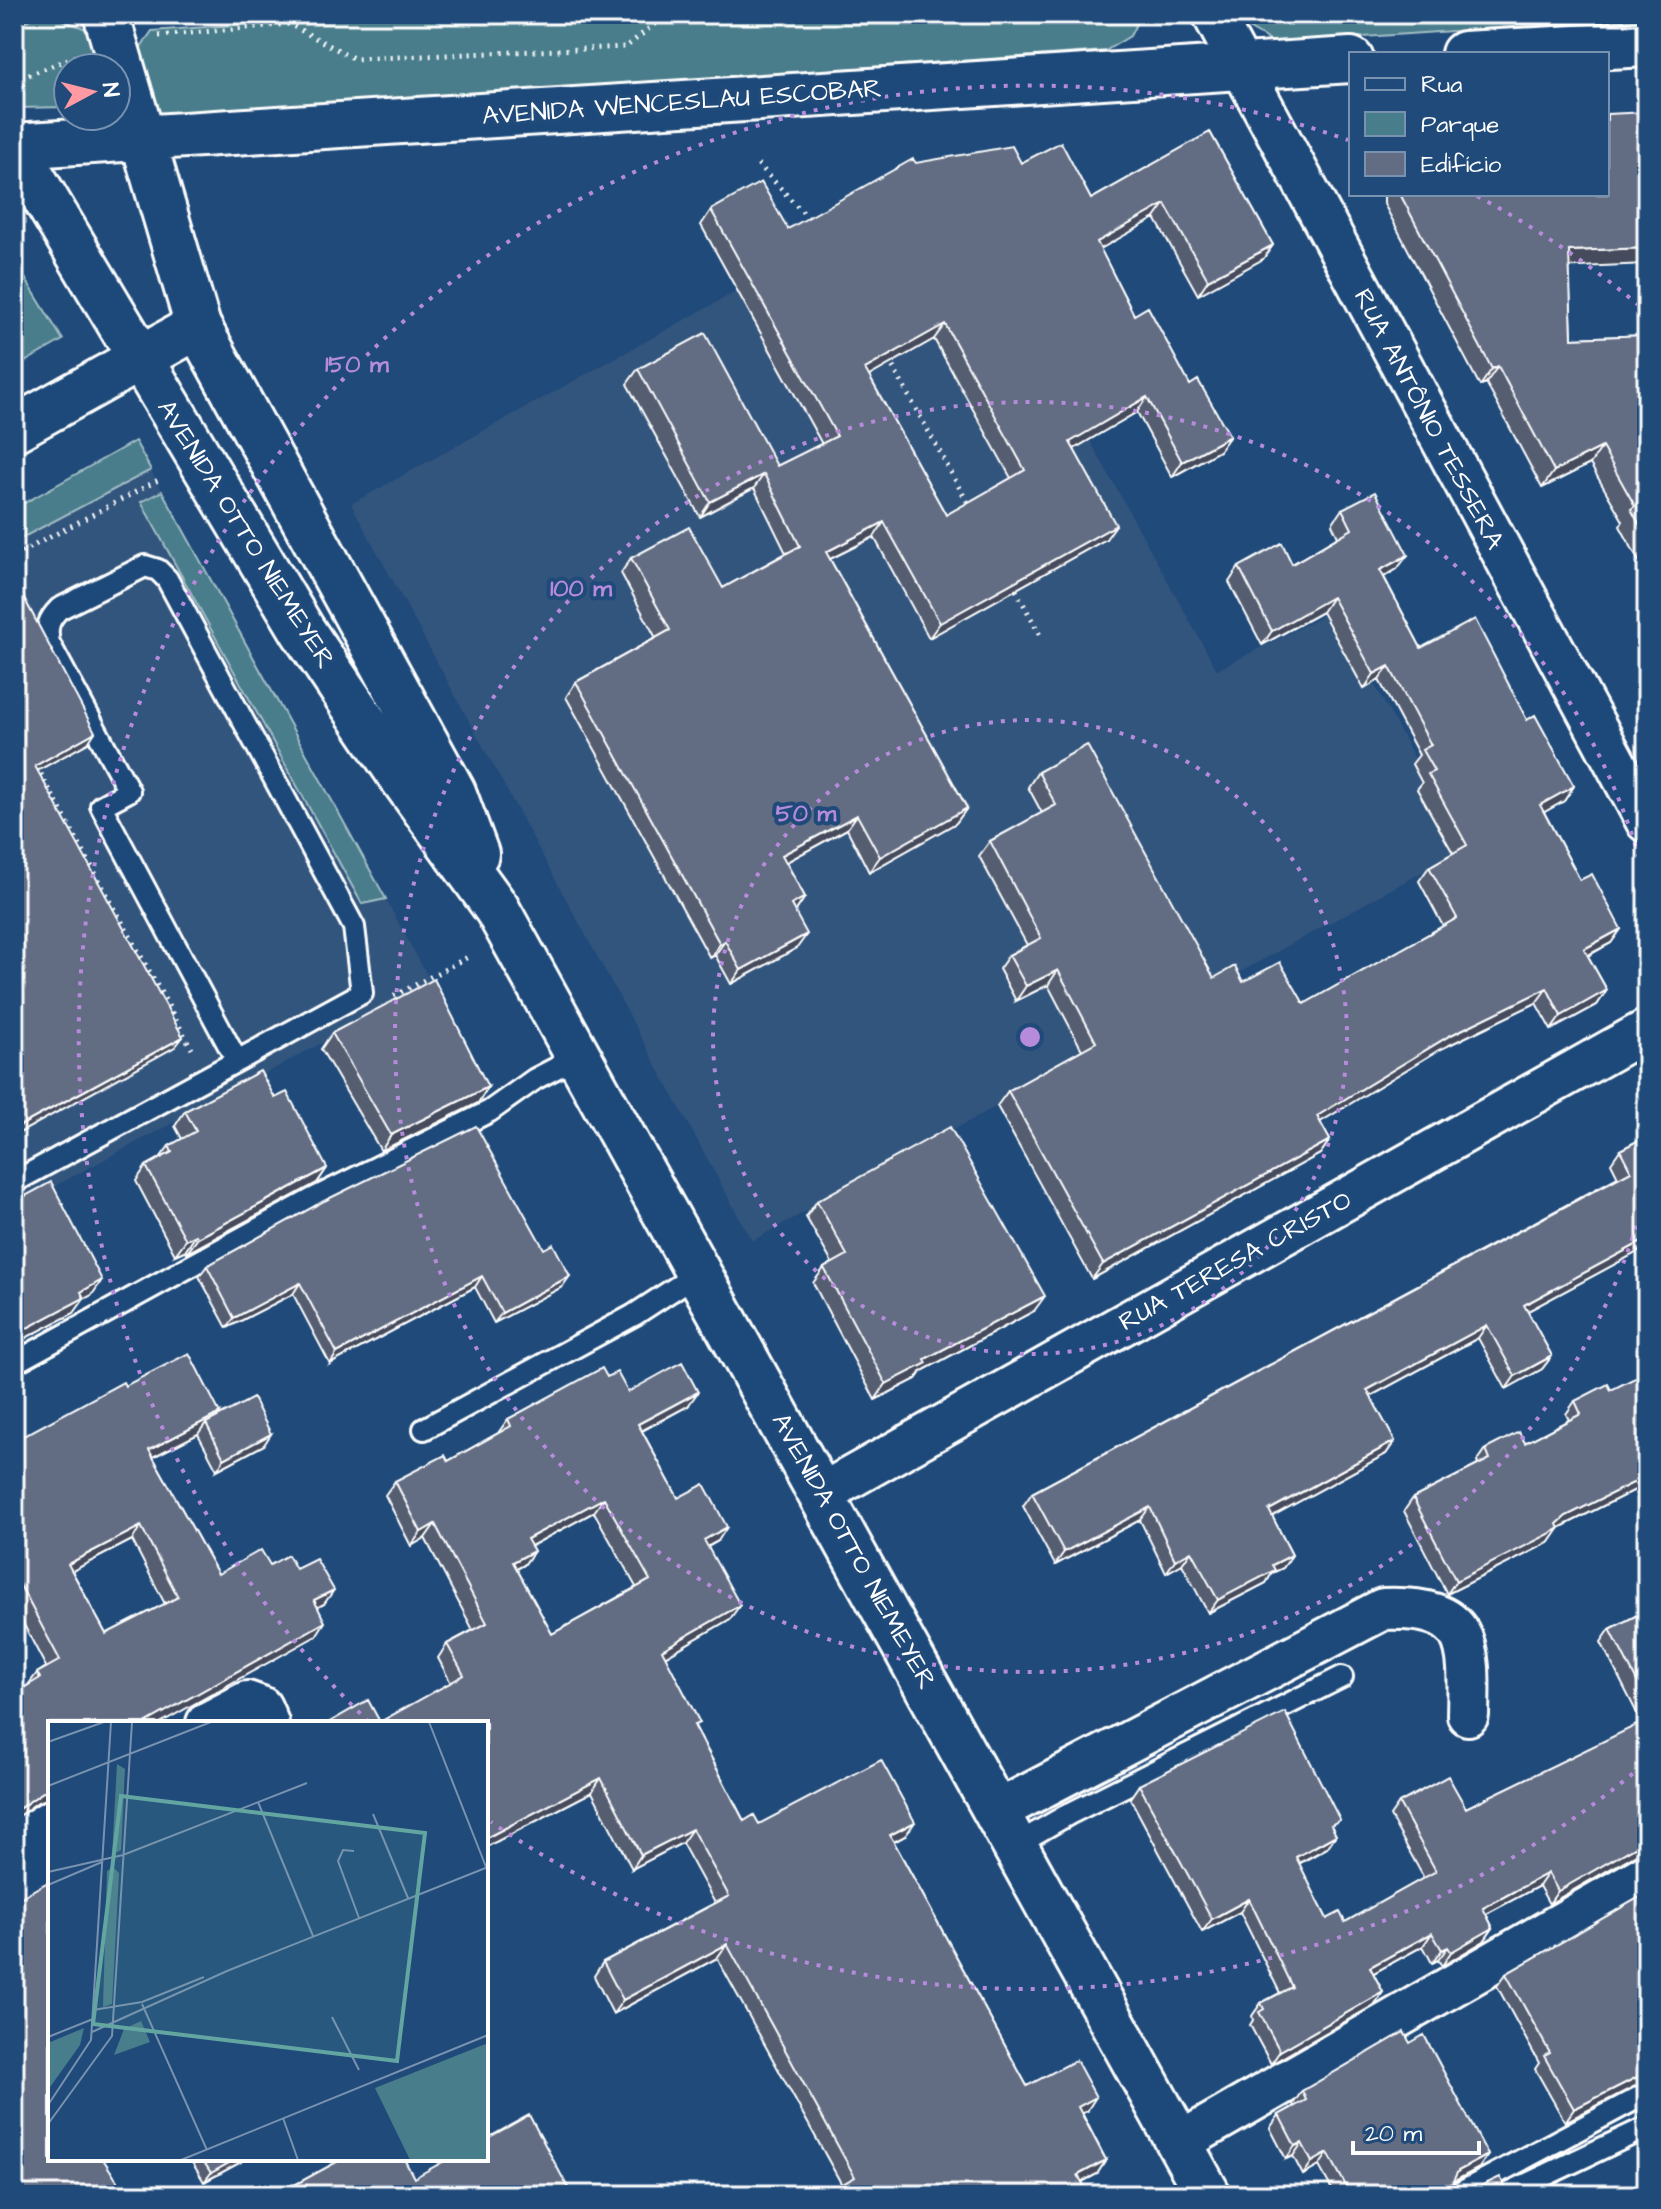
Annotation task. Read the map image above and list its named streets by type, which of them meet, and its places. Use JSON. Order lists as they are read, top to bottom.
{
  "streets": {
    "main road": ["AVENIDA WENCESLAU ESCOBAR", "AVENIDA OTTO NIEMEYER"],
    "street": ["RUA ANTÔNIO TESSERA", "RUA TERESA CRISTO"]
  },
  "crossings": [
    ["AVENIDA WENCESLAU ESCOBAR", "RUA ANTÔNIO TESSERA"],
    ["AVENIDA WENCESLAU ESCOBAR", "AVENIDA OTTO NIEMEYER"],
    ["AVENIDA OTTO NIEMEYER", "RUA TERESA CRISTO"]
  ],
  "legend": ["Rua", "Parque", "Edifício"],
  "scale_bar": "20 m",
  "north": "right",
  "rings": ["150 m", "100 m", "50 m"]
}
